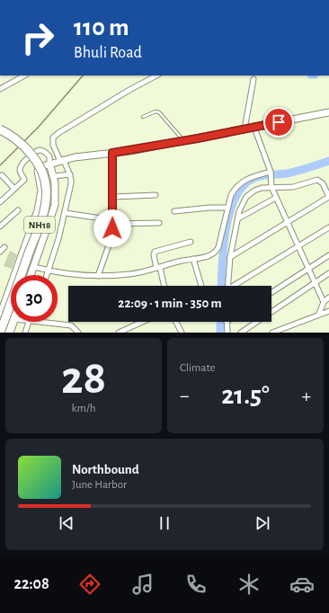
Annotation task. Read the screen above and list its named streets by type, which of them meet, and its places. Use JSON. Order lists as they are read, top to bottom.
{
  "streets": {
    "highway": ["NH18"]
  },
  "page": {
    "turn": ["110 m", "Bhuli Road"],
    "limit": "30",
    "trip": "22:09 · 1 min · 350 m",
    "tile": [
      ["28", "km/h"],
      "Climate"
    ],
    "heat": ["−", "21.5°", "+"],
    "song": ["Northbound", "June Harbor"],
    "tabs": "22:08"
  }
}
